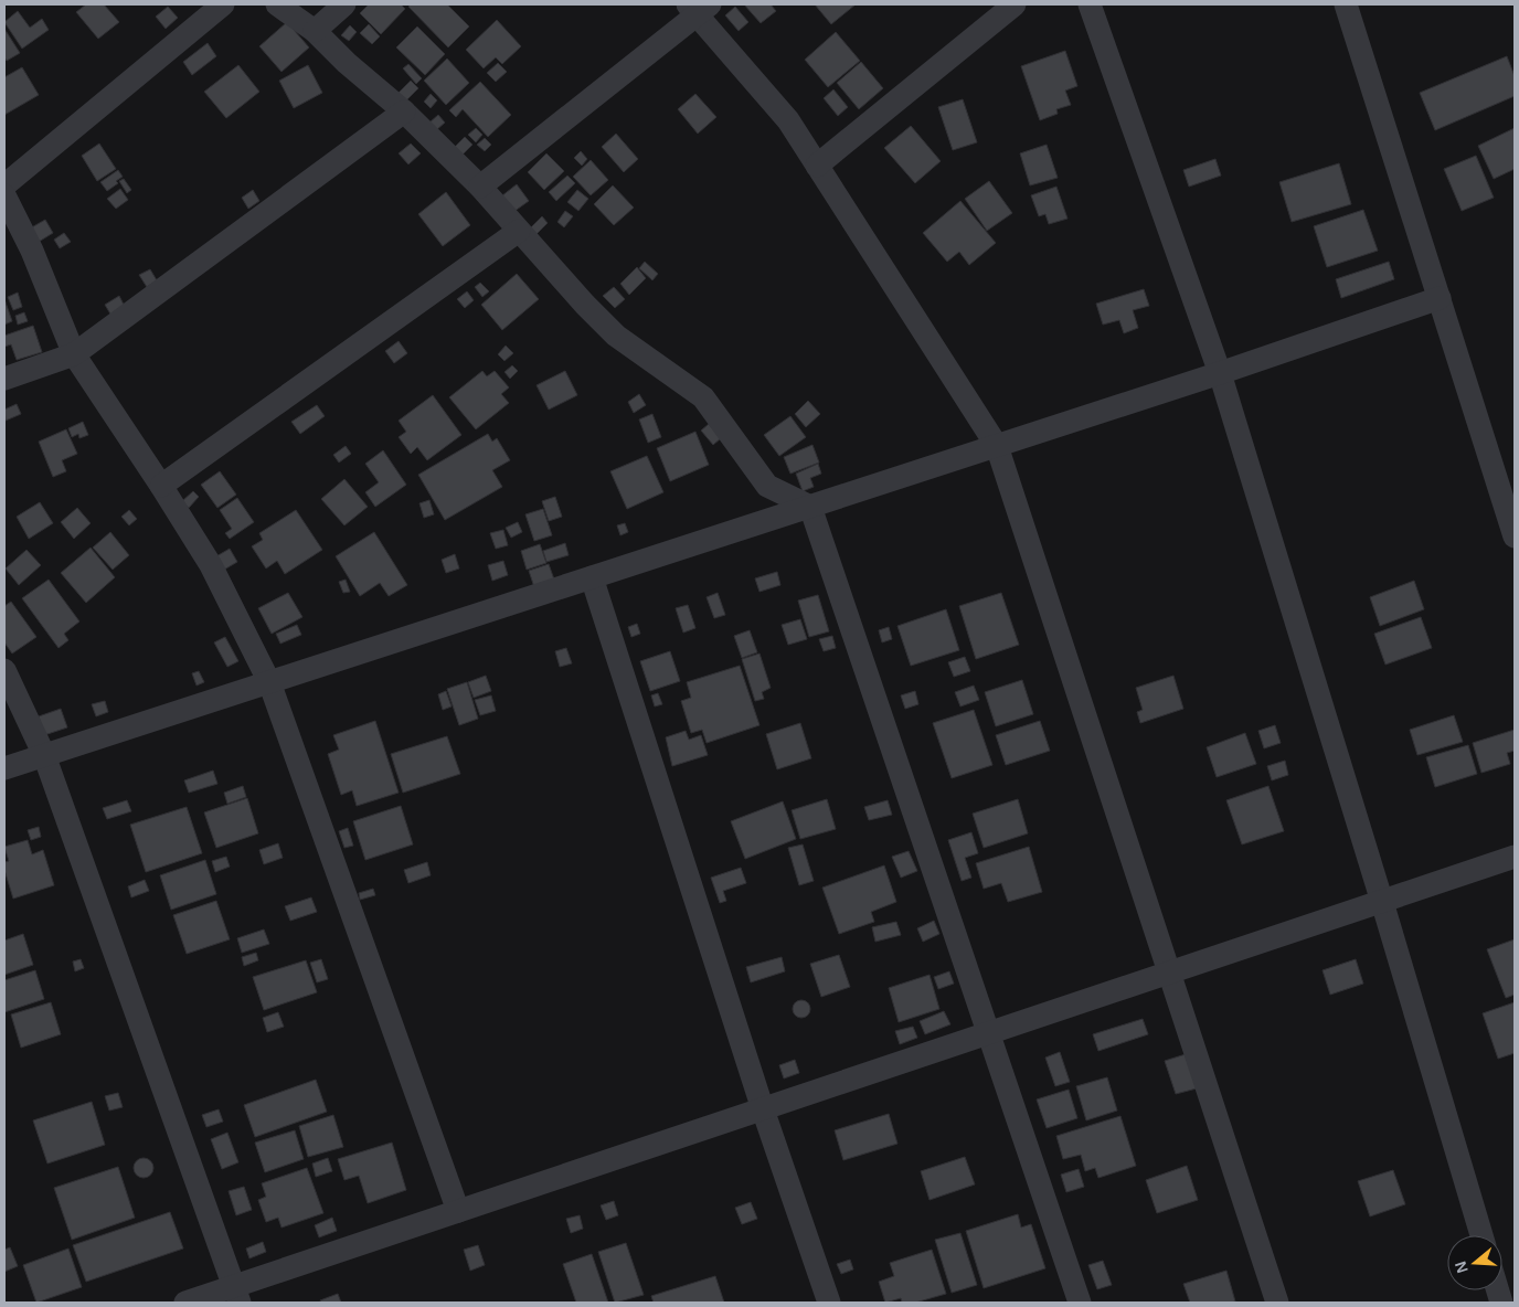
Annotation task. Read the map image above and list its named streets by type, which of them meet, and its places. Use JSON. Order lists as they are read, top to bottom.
{
  "north": "left"
}
